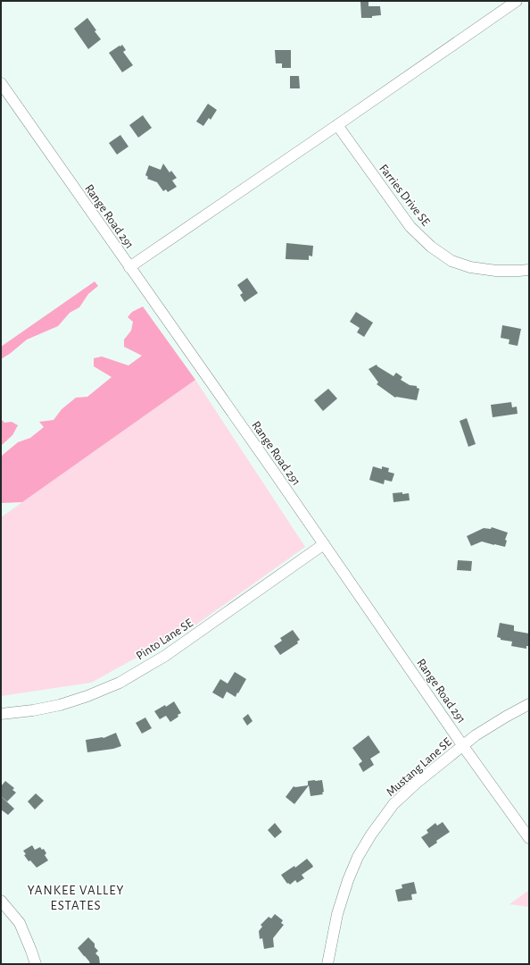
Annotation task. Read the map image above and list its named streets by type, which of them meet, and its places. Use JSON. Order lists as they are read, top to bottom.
{
  "streets": {
    "street": [
      "Farries Drive SE",
      "Range Road 291",
      "Pinto Lane SE",
      "Mustang Lane SE"
    ]
  },
  "crossings": [
    ["Range Road 291", "Pinto Lane SE"],
    ["Range Road 291", "Mustang Lane SE"]
  ],
  "districts": ["YANKEE VALLEY ESTATES"]
}
